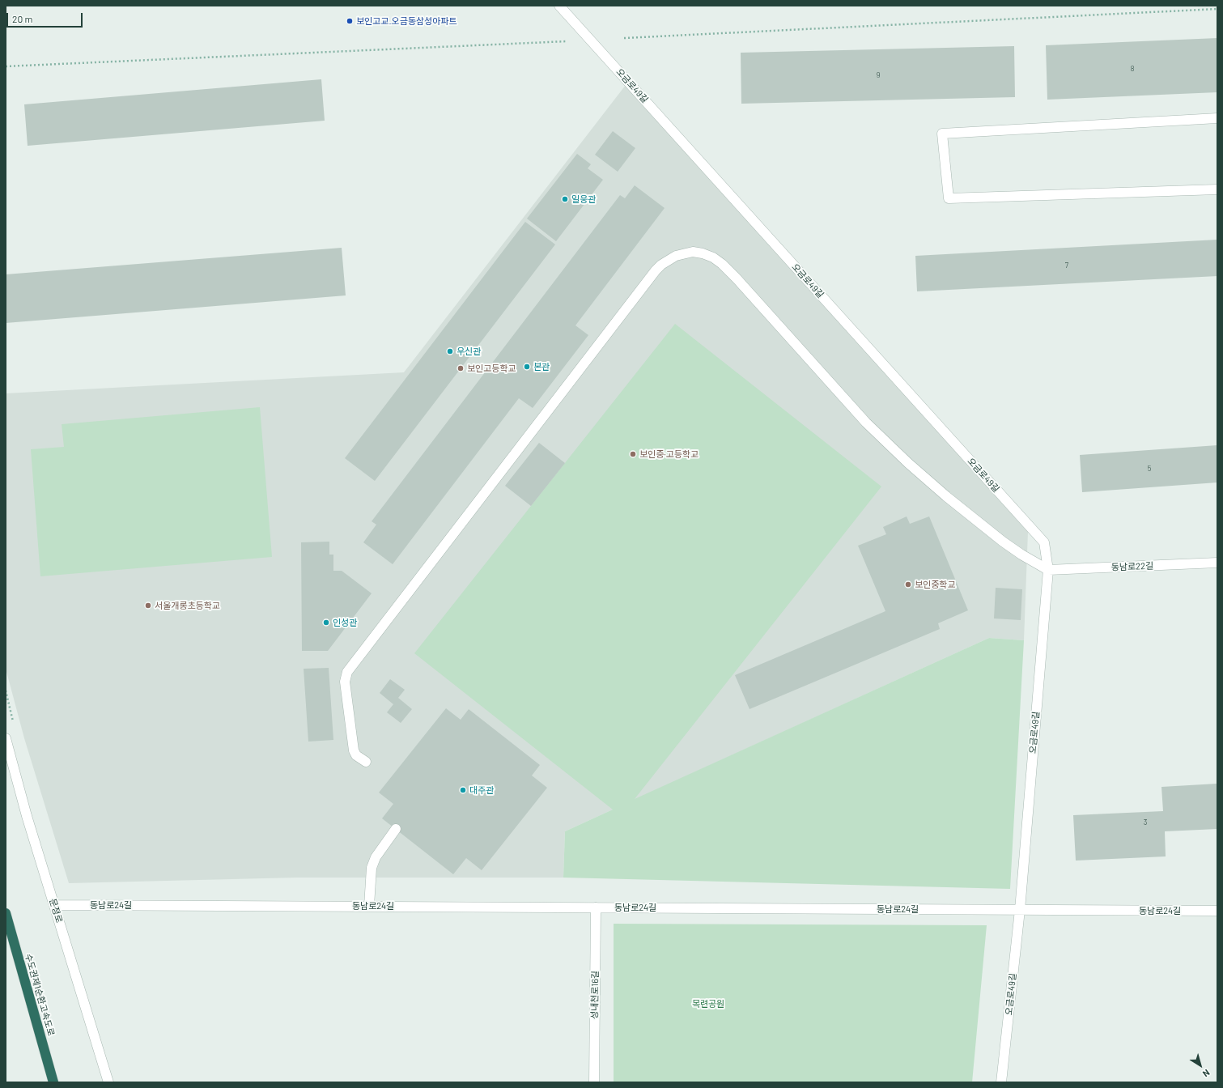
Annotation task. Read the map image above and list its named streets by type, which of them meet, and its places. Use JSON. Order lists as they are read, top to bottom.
{
  "streets": {
    "highway": ["수도권제1순환고속도로"],
    "street": [
      "오금로49길",
      "동남로22길",
      "동남로24길",
      "문정로",
      "성내천로16길"
    ]
  },
  "crossings": [
    ["오금로49길", "동남로22길"],
    ["오금로49길", "동남로24길"],
    ["동남로24길", "문정로"],
    ["동남로24길", "성내천로16길"]
  ],
  "parks": ["목련공원"],
  "places": [
    "보인고교.오금동삼성아파트",
    "일웅관",
    "우신관",
    "본관",
    "보인고등학교",
    "보인중·고등학교",
    "보인중학교",
    "서울개롱초등학교",
    "인성관",
    "대주관"
  ],
  "house_numbers": [
    "8",
    "9",
    "7",
    "5",
    "3"
  ],
  "scale_bar": "20 m",
  "north": "bottom right"
}
